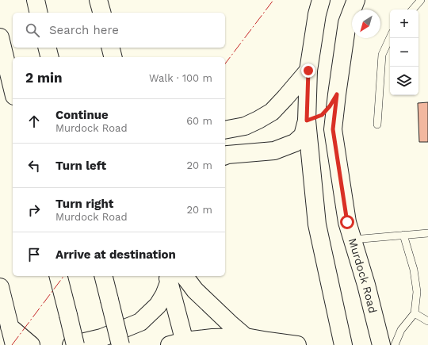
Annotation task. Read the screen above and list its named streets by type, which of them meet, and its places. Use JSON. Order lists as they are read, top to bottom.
{
  "streets": {
    "main road": ["Murdock Road"]
  },
  "north": "bottom left",
  "page": {
    "map_buttons": ["+", "−"],
    "search": "Search here",
    "heading": ["2 min", "Walk · 100 m"],
    "list": [
      ["Continue", "Murdock Road", "60 m"],
      ["Turn left", "20 m"],
      ["Turn right", "Murdock Road", "20 m"],
      "Arrive at destination"
    ]
  }
}
